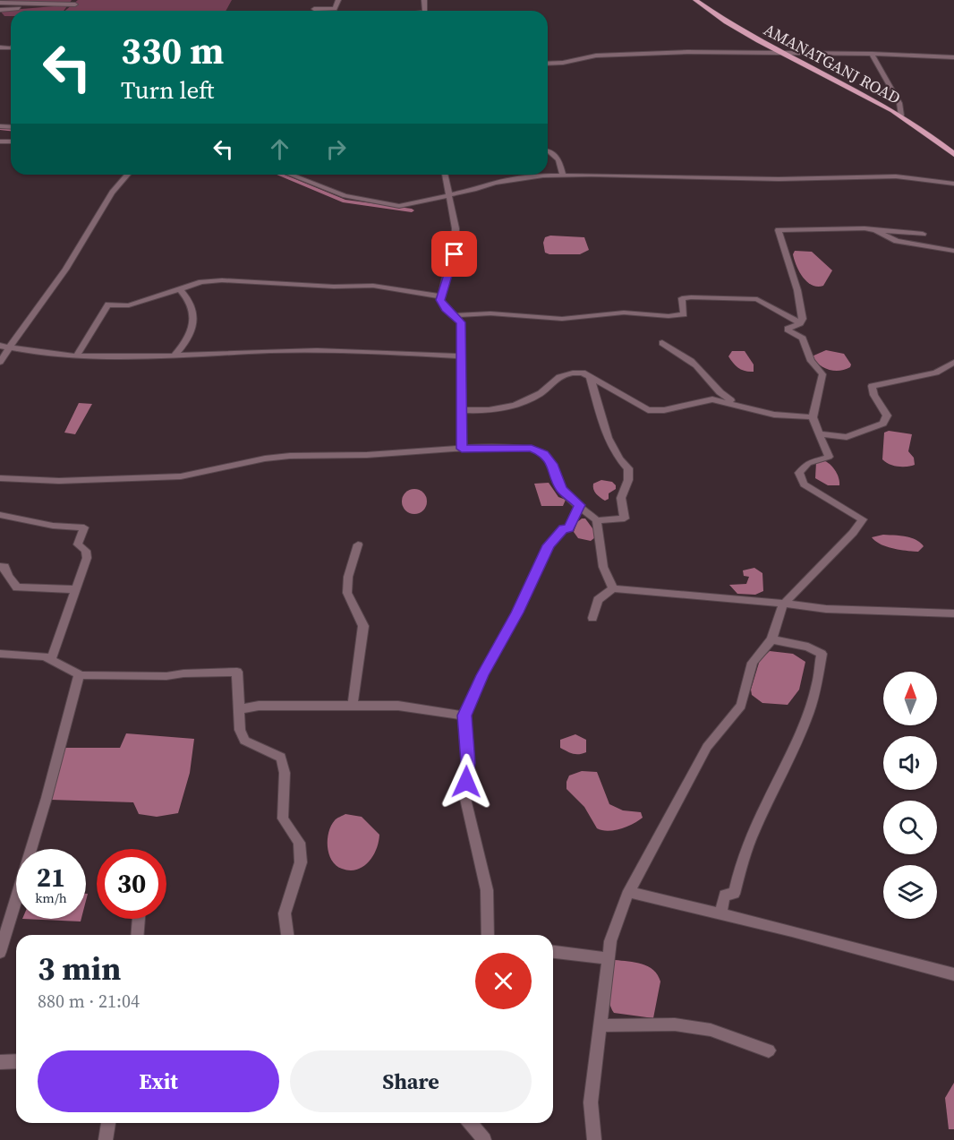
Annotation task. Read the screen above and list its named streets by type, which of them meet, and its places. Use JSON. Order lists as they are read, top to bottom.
{
  "streets": {
    "main road": ["AMANATGANJ ROAD"]
  },
  "north": "top",
  "page": {
    "turn": ["330 m", "Turn left"],
    "speed": "21 km/h",
    "limit": "30",
    "heading": ["3 min", "880 m · 21:04"],
    "buttons": ["Exit", "Share"]
  }
}
